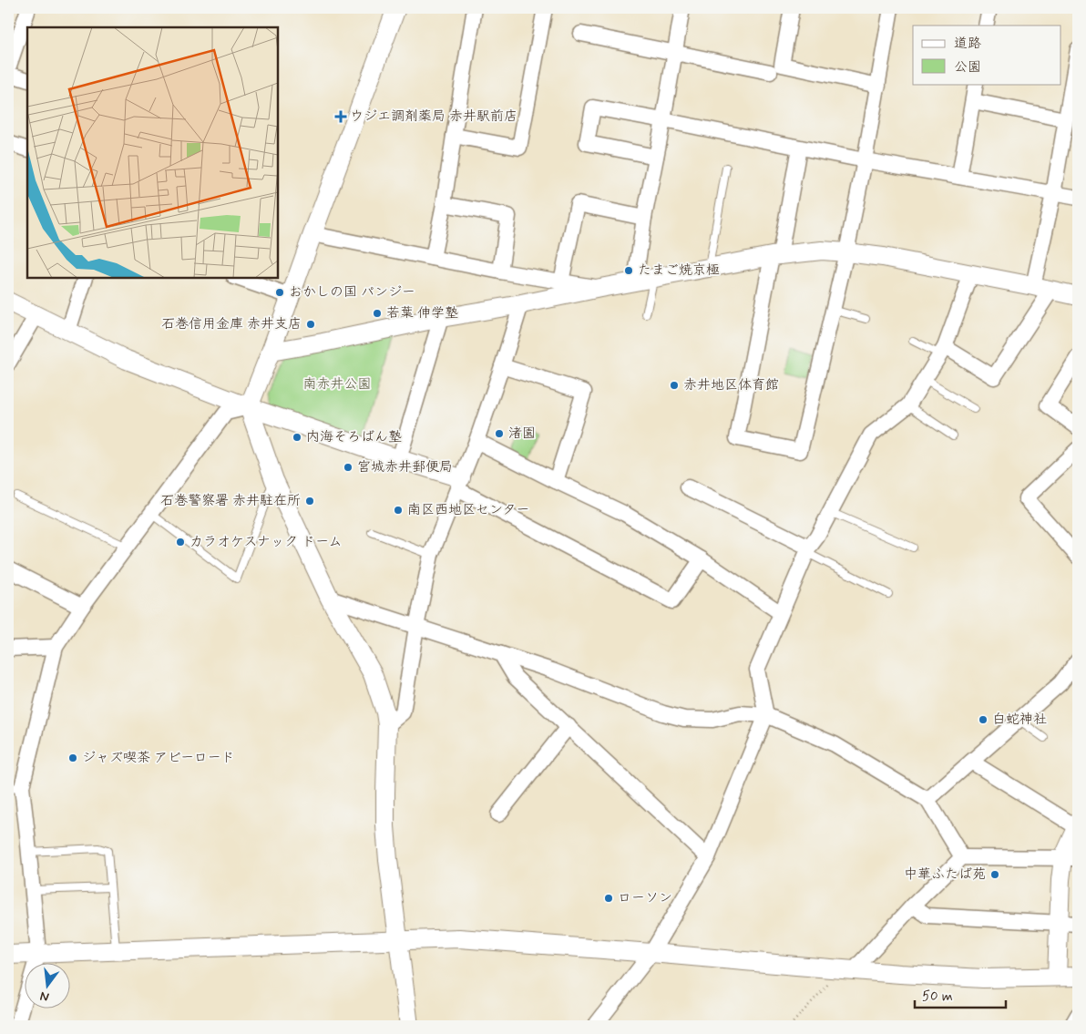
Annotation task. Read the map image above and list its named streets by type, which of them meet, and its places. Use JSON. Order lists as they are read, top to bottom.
{
  "parks": ["南赤井公園"],
  "places": {
    "health": ["ウジエ調剤薬局 赤井駅前店"],
    "other": [
      "たまご焼京極",
      "おかしの国 パンジー",
      "若葉 伸学塾",
      "石巻信用金庫 赤井支店",
      "赤井地区体育館",
      "渚園",
      "内海そろばん塾",
      "宮城赤井郵便局",
      "石巻警察署 赤井駐在所",
      "南区西地区センター",
      "カラオケスナック ドーム",
      "白蛇神社",
      "ジャズ喫茶 アビーロード",
      "中華ふたば苑",
      "ローソン"
    ]
  },
  "legend": ["道路", "公園"],
  "scale_bar": "50 m",
  "north": "bottom"
}
